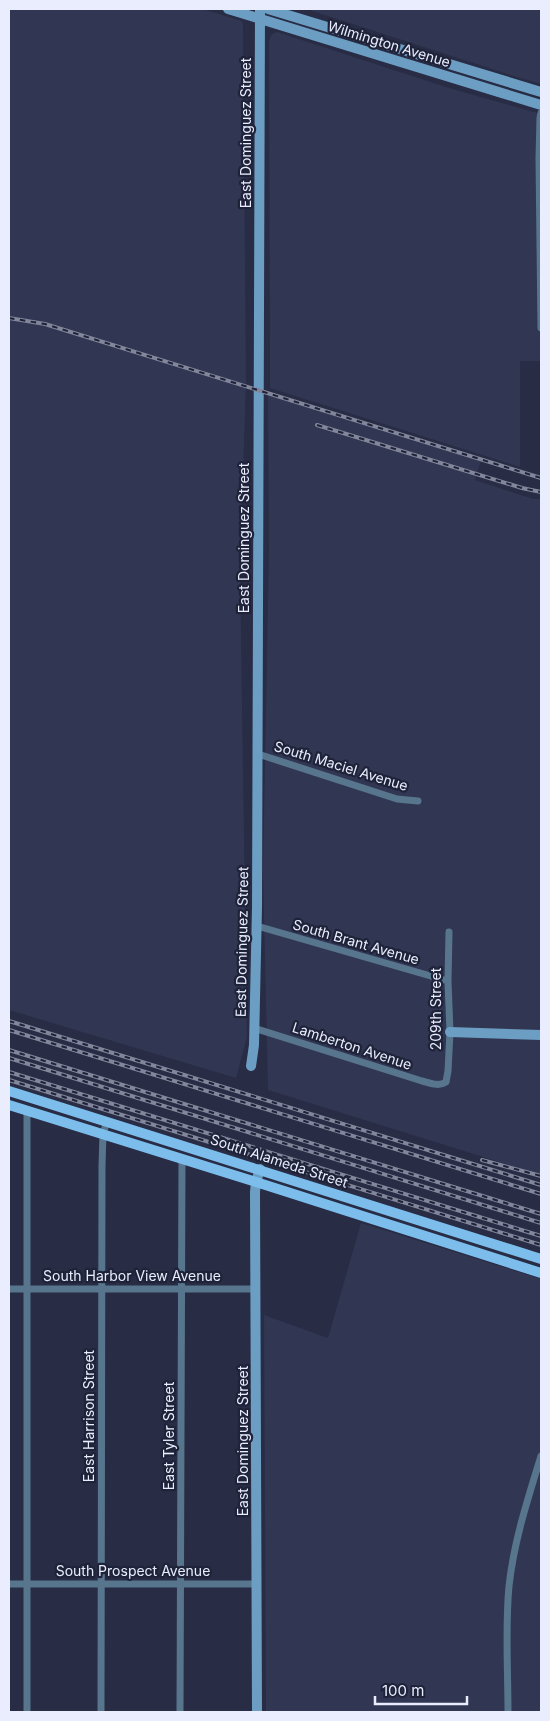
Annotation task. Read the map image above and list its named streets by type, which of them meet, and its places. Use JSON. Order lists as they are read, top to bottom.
{
  "streets": {
    "main road": ["South Alameda Street"],
    "street": [
      "Wilmington Avenue",
      "East Dominguez Street",
      "South Maciel Avenue",
      "South Brant Avenue",
      "209th Street",
      "Lamberton Avenue",
      "South Harbor View Avenue",
      "East Harrison Street",
      "East Tyler Street",
      "South Prospect Avenue"
    ]
  },
  "crossings": [
    ["Wilmington Avenue", "East Dominguez Street"],
    ["East Dominguez Street", "South Maciel Avenue"],
    ["East Dominguez Street", "South Brant Avenue"],
    ["East Dominguez Street", "Lamberton Avenue"],
    ["East Dominguez Street", "South Alameda Street"],
    ["East Dominguez Street", "South Harbor View Avenue"],
    ["East Dominguez Street", "South Prospect Avenue"],
    ["South Brant Avenue", "209th Street"],
    ["209th Street", "Lamberton Avenue"],
    ["South Alameda Street", "East Harrison Street"],
    ["South Alameda Street", "East Tyler Street"],
    ["South Harbor View Avenue", "East Harrison Street"],
    ["South Harbor View Avenue", "East Tyler Street"],
    ["East Harrison Street", "South Prospect Avenue"],
    ["East Tyler Street", "South Prospect Avenue"]
  ],
  "scale_bar": "100 m"
}
